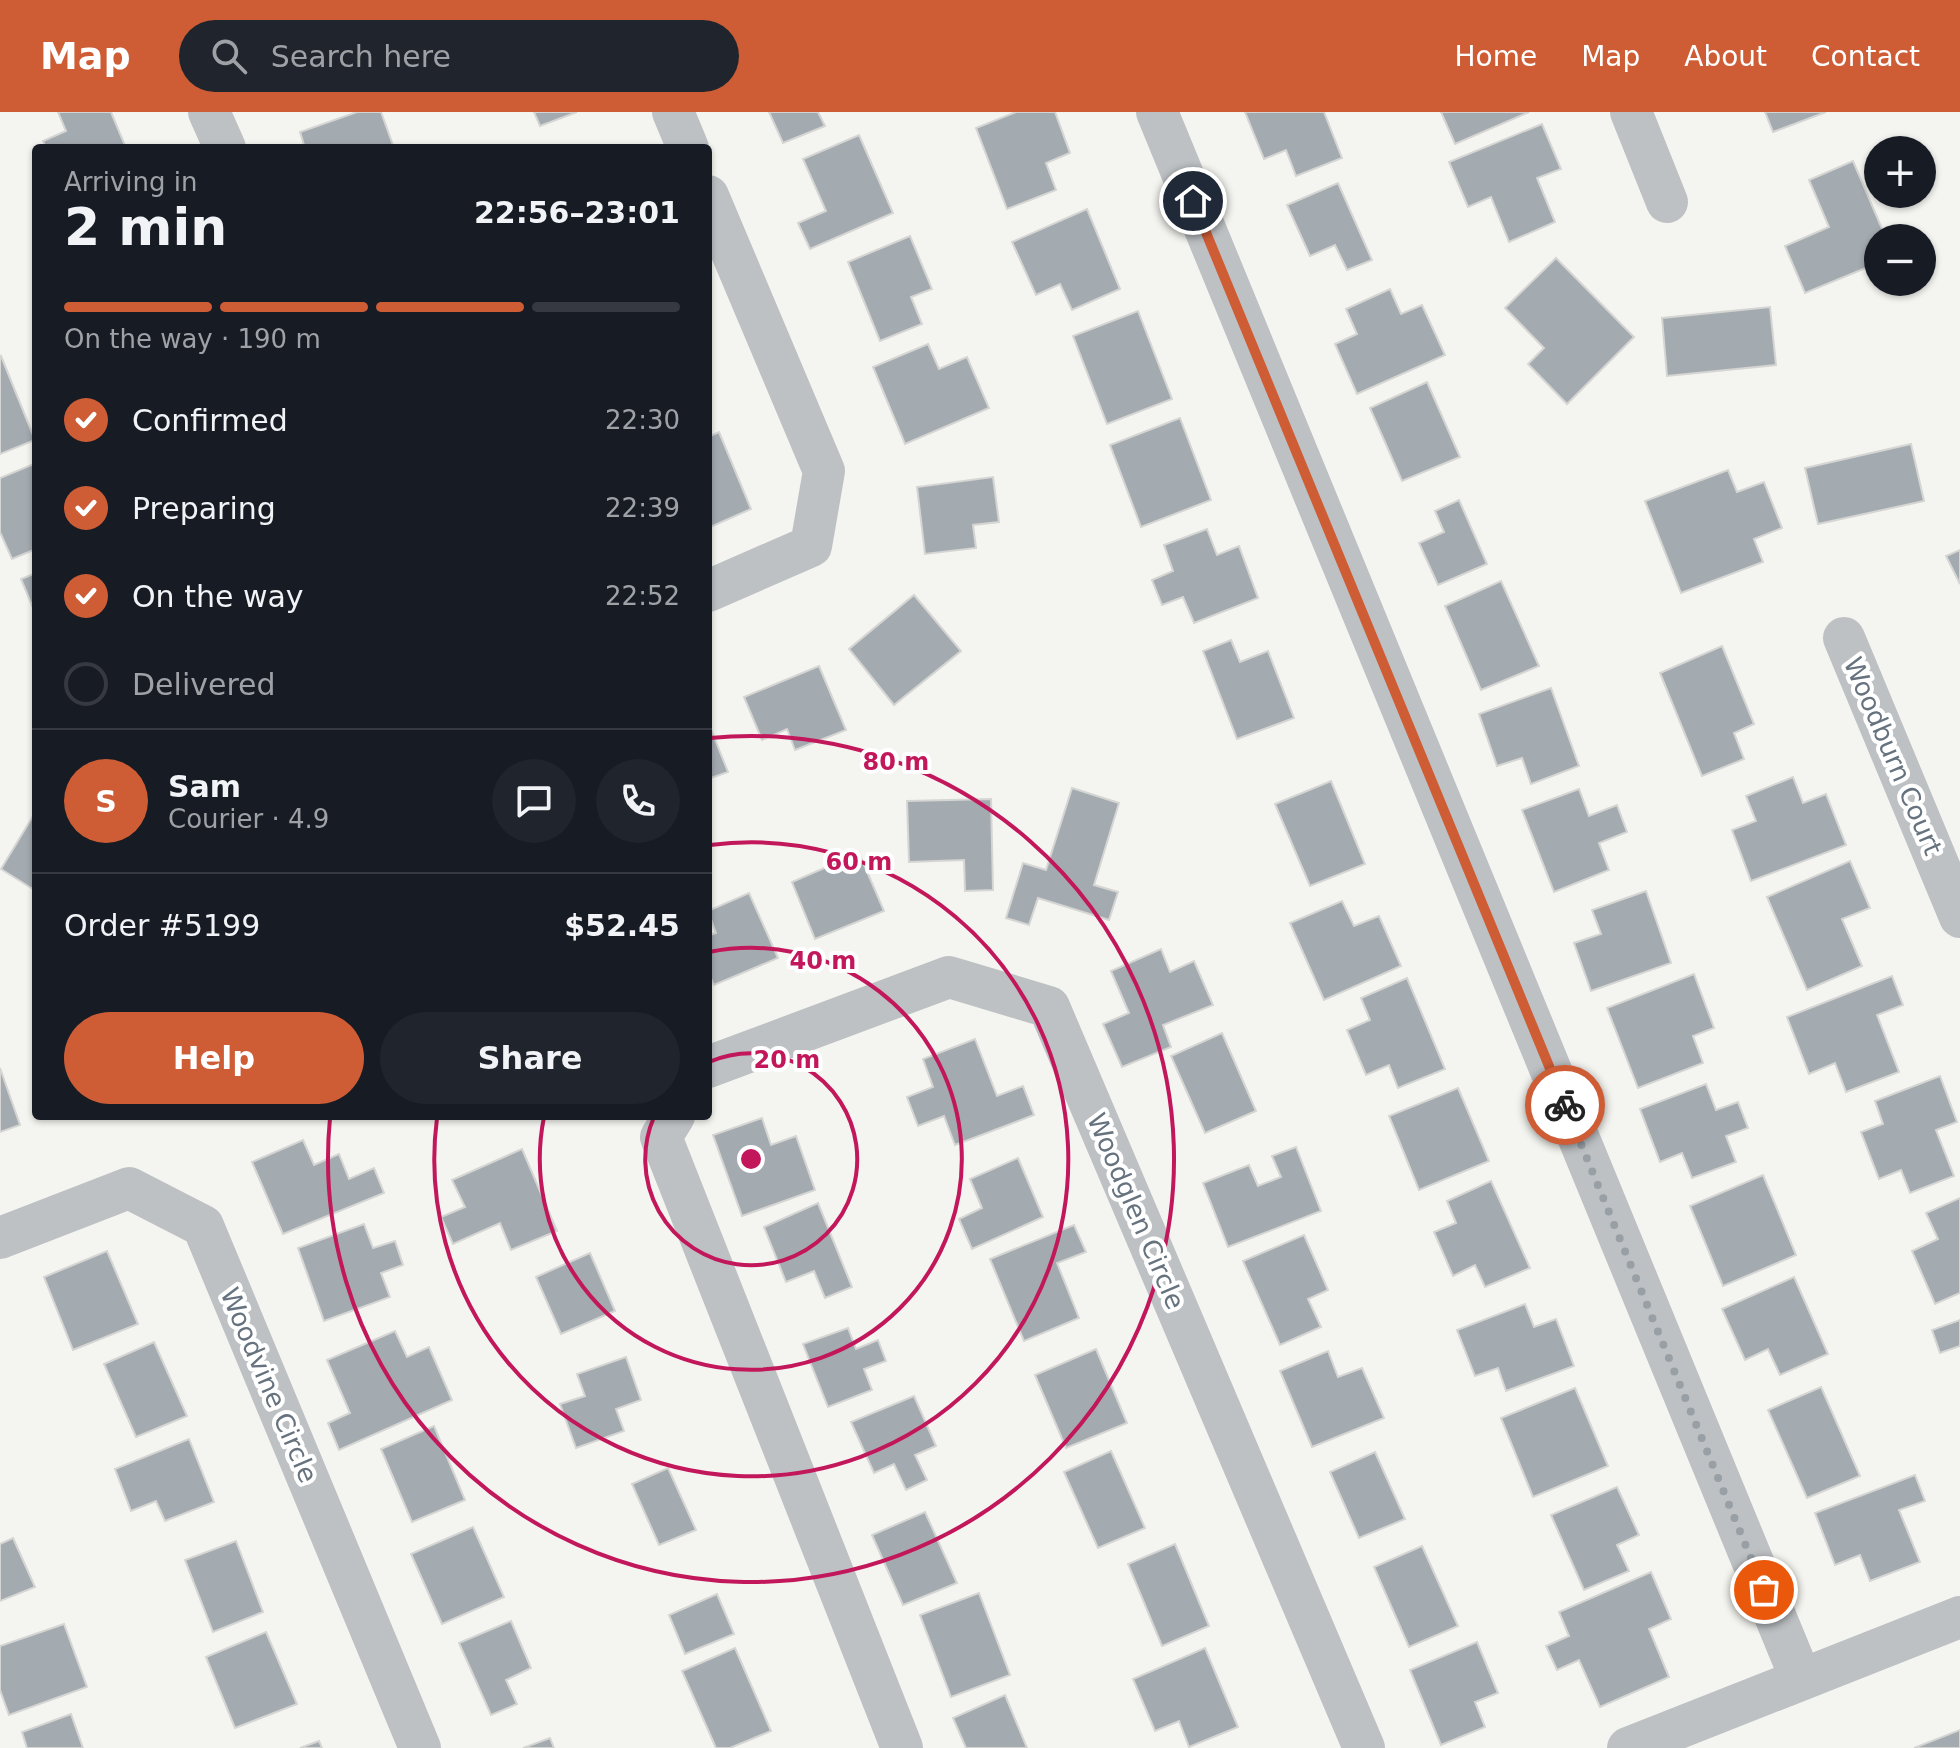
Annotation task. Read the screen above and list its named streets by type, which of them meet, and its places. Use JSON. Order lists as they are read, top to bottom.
{
  "streets": {
    "street": ["Woodburn Court", "Woodglen Circle", "Woodvine Circle"]
  },
  "page": {
    "header": "Map",
    "search": "Search here",
    "nav": [
      "Home",
      "Map",
      "About",
      "Contact"
    ],
    "map_buttons": ["+", "−"],
    "heading": ["2 min", "Arriving in", "22:56–23:01"],
    "panel": [
      "Sam",
      "Courier · 4.9",
      "Order #5199",
      "$52.45"
    ],
    "bar": "On the way · 190 m",
    "list": [
      ["Confirmed", "22:30"],
      ["Preparing", "22:39"],
      ["On the way", "22:52"],
      "Delivered"
    ],
    "round": "S",
    "buttons": ["Help", "Share"]
  },
  "rings": [
    "80 m",
    "60 m",
    "40 m",
    "20 m"
  ]
}
